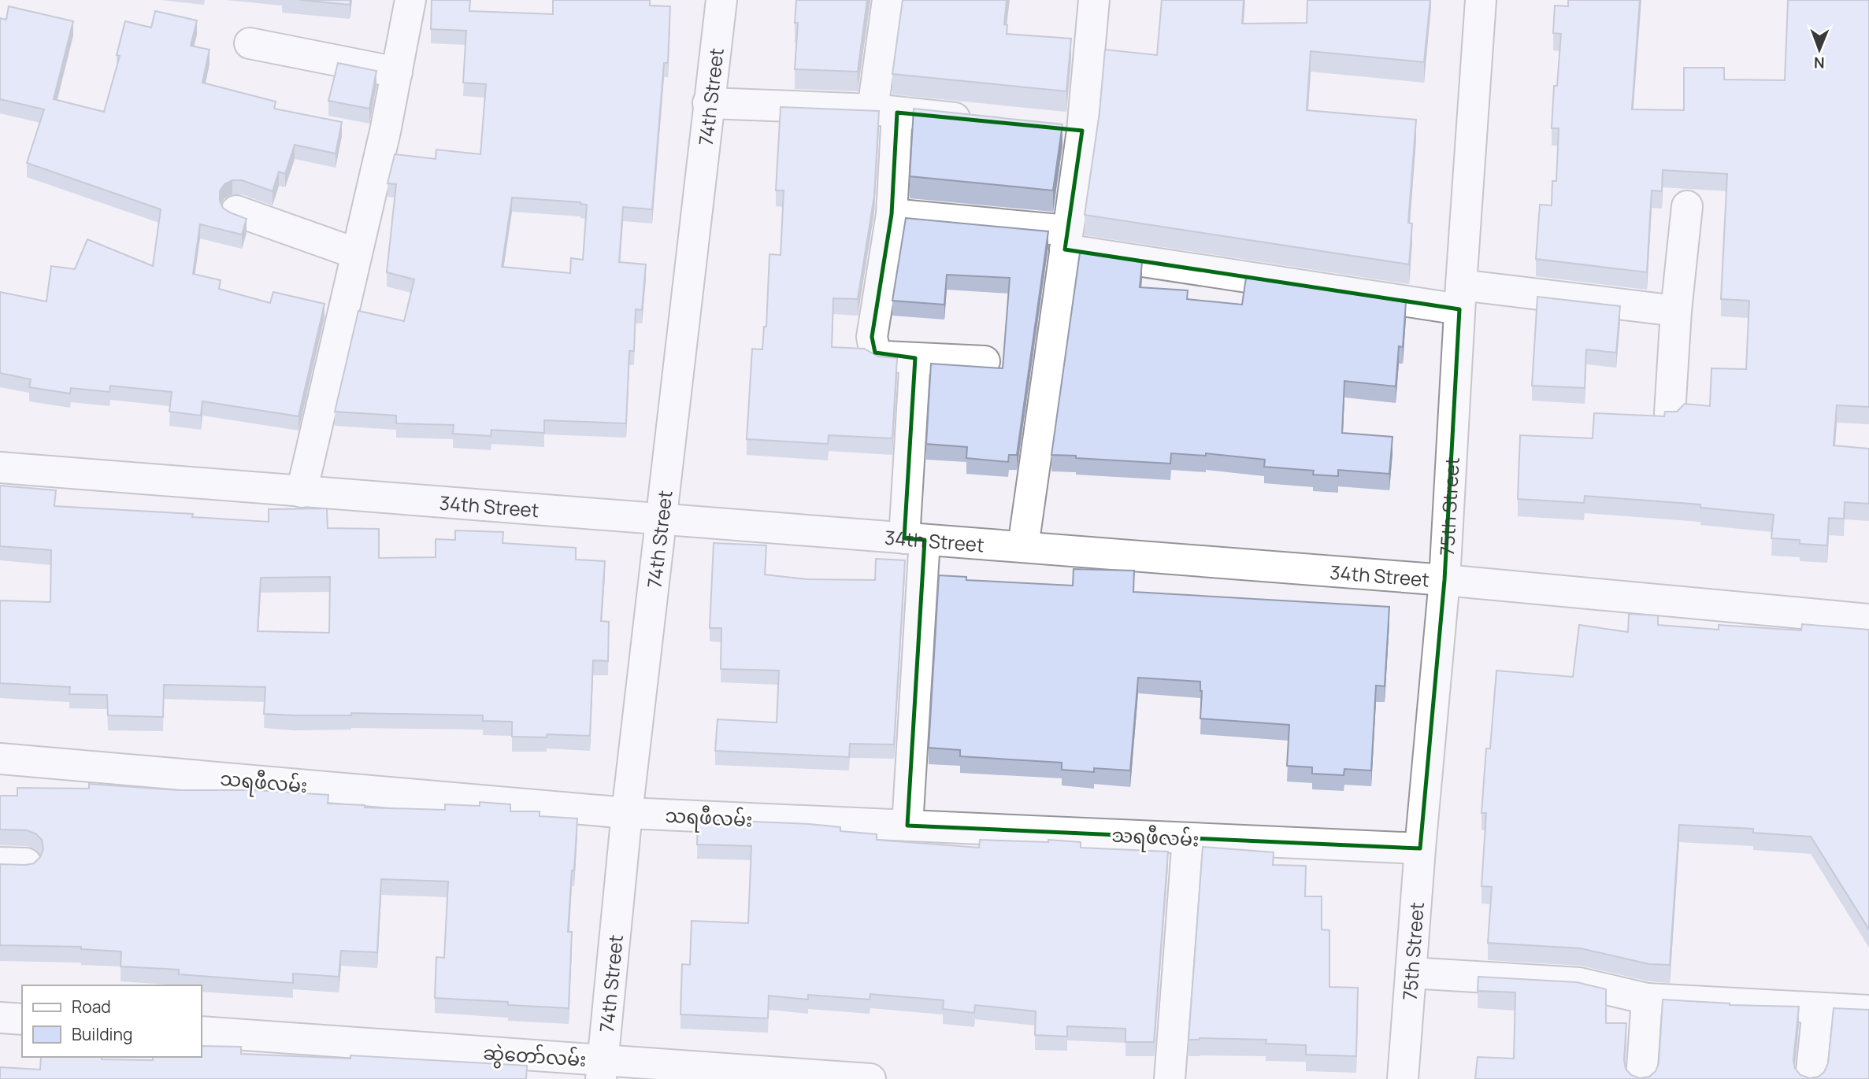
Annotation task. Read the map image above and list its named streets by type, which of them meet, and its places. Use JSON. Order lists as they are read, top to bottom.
{
  "streets": {
    "street": [
      "74th Street",
      "34th Street",
      "75th Street",
      "သရဖီလမ်း",
      "ဆွဲတော်လမ်း"
    ]
  },
  "crossings": [
    ["74th Street", "34th Street"],
    ["74th Street", "သရဖီလမ်း"],
    ["74th Street", "ဆွဲတော်လမ်း"],
    ["34th Street", "75th Street"],
    ["75th Street", "သရဖီလမ်း"]
  ],
  "legend": ["Road", "Building"],
  "north": "bottom"
}
